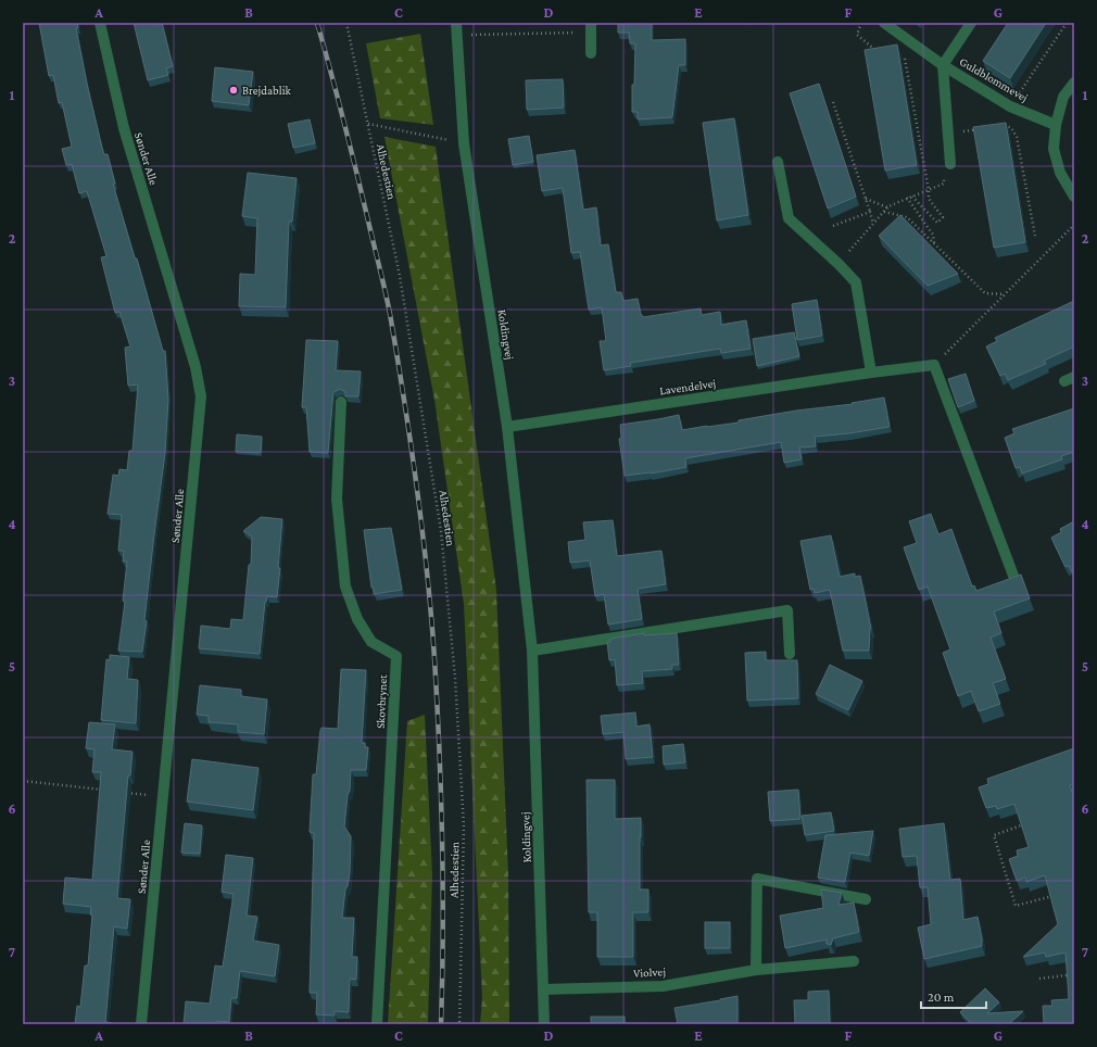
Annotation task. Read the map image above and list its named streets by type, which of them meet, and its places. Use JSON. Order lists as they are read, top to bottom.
{
  "streets": {
    "street": [
      "Guldblommevej",
      "Sønder Alle",
      "Koldingvej",
      "Lavendelvej",
      "Skovbrynet",
      "Violvej"
    ],
    "path": ["Alhedestien"]
  },
  "crossings": [
    ["Koldingvej", "Lavendelvej"],
    ["Koldingvej", "Violvej"]
  ],
  "places": ["Brejdablik"],
  "scale_bar": "20 m",
  "grid": {
    "columns": [
      "A",
      "B",
      "C",
      "D",
      "E",
      "F",
      "G"
    ],
    "rows": [
      "1",
      "2",
      "3",
      "4",
      "5",
      "6",
      "7"
    ]
  }
}
